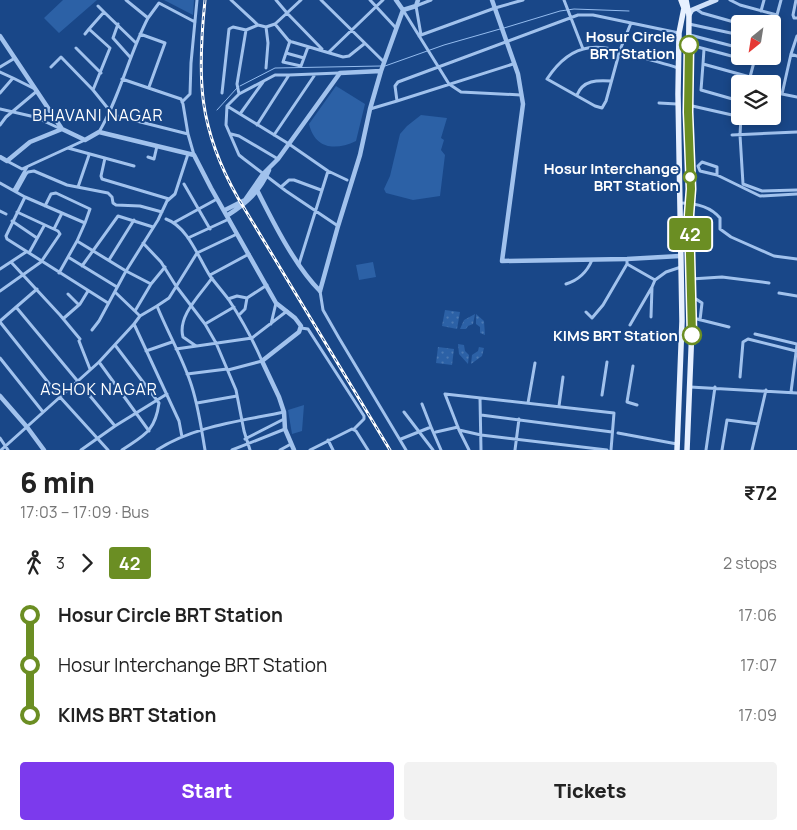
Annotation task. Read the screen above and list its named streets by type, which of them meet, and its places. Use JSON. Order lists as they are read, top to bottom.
{
  "districts": ["BHAVANI NAGAR", "ASHOK NAGAR"],
  "places": ["Hosur Circle BRT Station", "Hosur Interchange BRT Station", "KIMS BRT Station"],
  "lines": ["bus line 42"],
  "north": "bottom left",
  "page": {
    "on_map": "42",
    "heading": ["6 min", "17:03 – 17:09 · Bus", "₹72"],
    "legs": ["3", "42", "2 stops"],
    "list": [
      {
        "name": "Hosur Circle BRT Station",
        "value": "17:06"
      },
      {
        "name": "Hosur Interchange BRT Station",
        "value": "17:07"
      },
      {
        "name": "KIMS BRT Station",
        "value": "17:09"
      }
    ],
    "buttons": ["Start", "Tickets"]
  }
}
